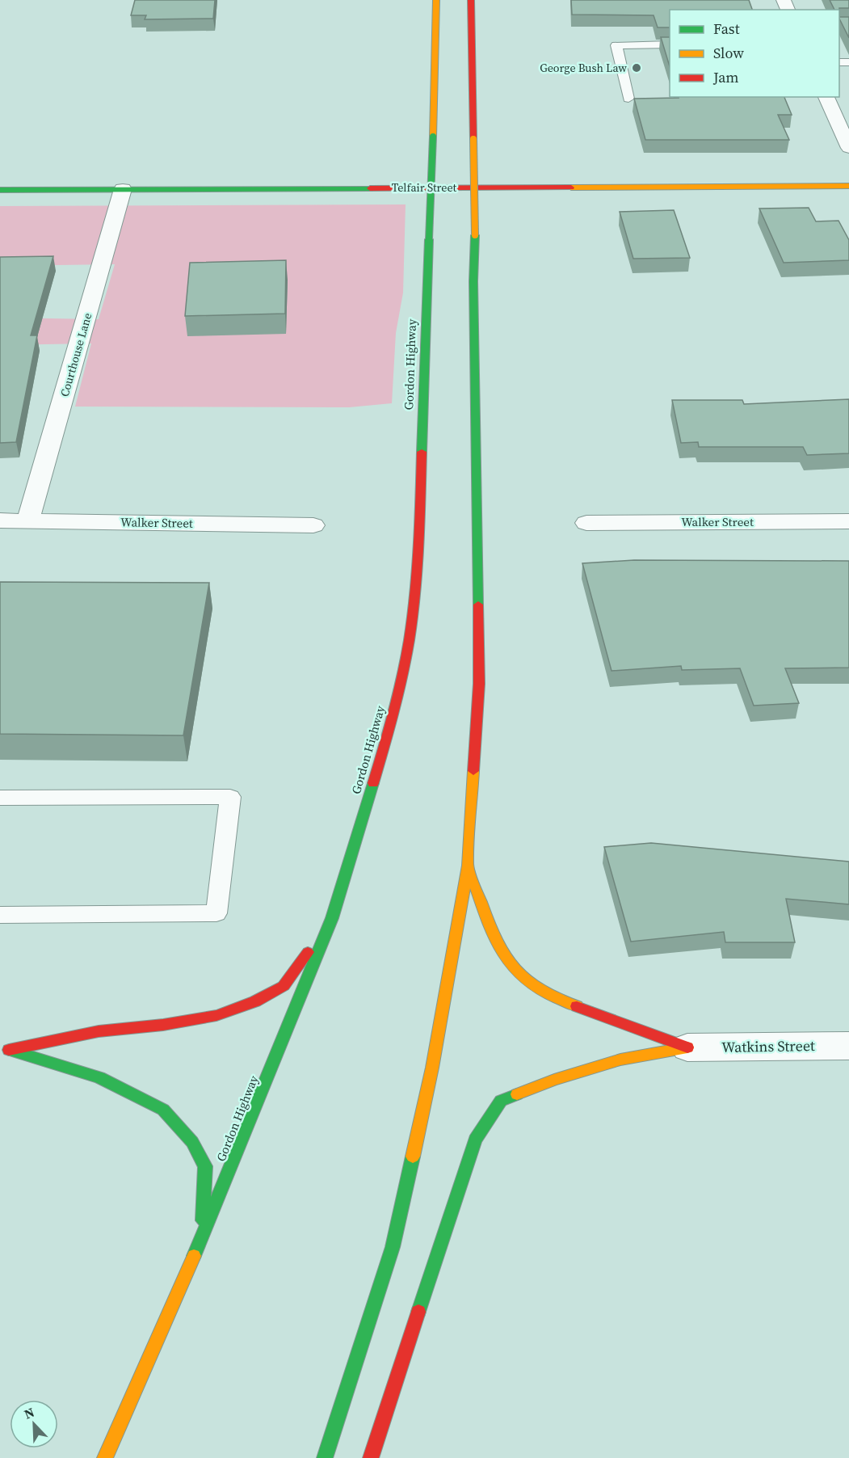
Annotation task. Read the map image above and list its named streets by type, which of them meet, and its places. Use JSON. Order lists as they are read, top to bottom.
{
  "streets": {
    "main road": ["Telfair Street", "Gordon Highway"],
    "street": ["Courthouse Lane", "Walker Street", "Watkins Street"]
  },
  "crossings": [
    ["Telfair Street", "Courthouse Lane"],
    ["Courthouse Lane", "Walker Street"]
  ],
  "places": ["George Bush Law"],
  "legend": ["Fast", "Slow", "Jam"],
  "north": "top left"
}
